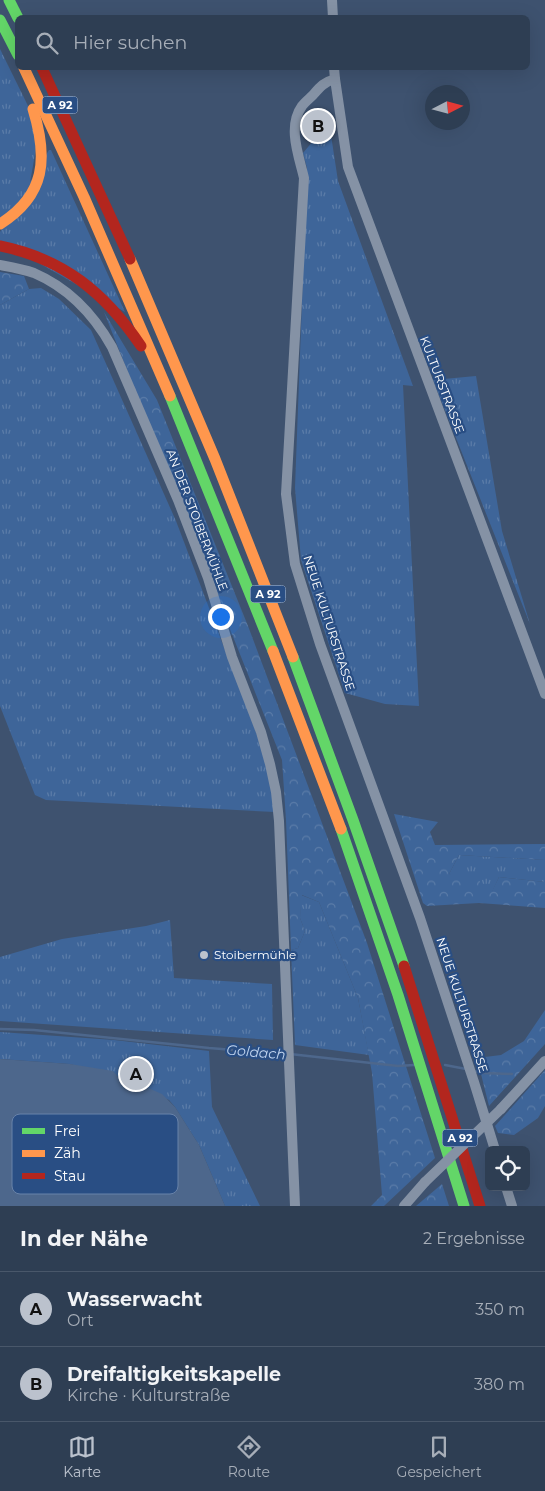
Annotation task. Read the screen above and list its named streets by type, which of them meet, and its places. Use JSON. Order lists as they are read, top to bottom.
{
  "streets": {
    "highway": ["A 92"],
    "street": ["KULTURSTRASSE", "AN DER STOIBERMÜHLE", "NEUE KULTURSTRASSE"]
  },
  "crossings": [
    ["KULTURSTRASSE", "NEUE KULTURSTRASSE"]
  ],
  "water": ["Goldach"],
  "places": ["Stoibermühle"],
  "legend": ["Frei", "Zäh", "Stau"],
  "north": "right",
  "page": {
    "search": "Hier suchen",
    "pins": ["B", "A"],
    "heading": ["In der Nähe", "2 Ergebnisse"],
    "list": [
      {
        "mark": "A",
        "name": "Wasserwacht",
        "note": "Ort",
        "value": "350 m"
      },
      {
        "mark": "B",
        "name": "Dreifaltigkeitskapelle",
        "note": "Kirche · Kulturstraße",
        "value": "380 m"
      }
    ],
    "nav": ["Karte", "Route", "Gespeichert"]
  }
}
